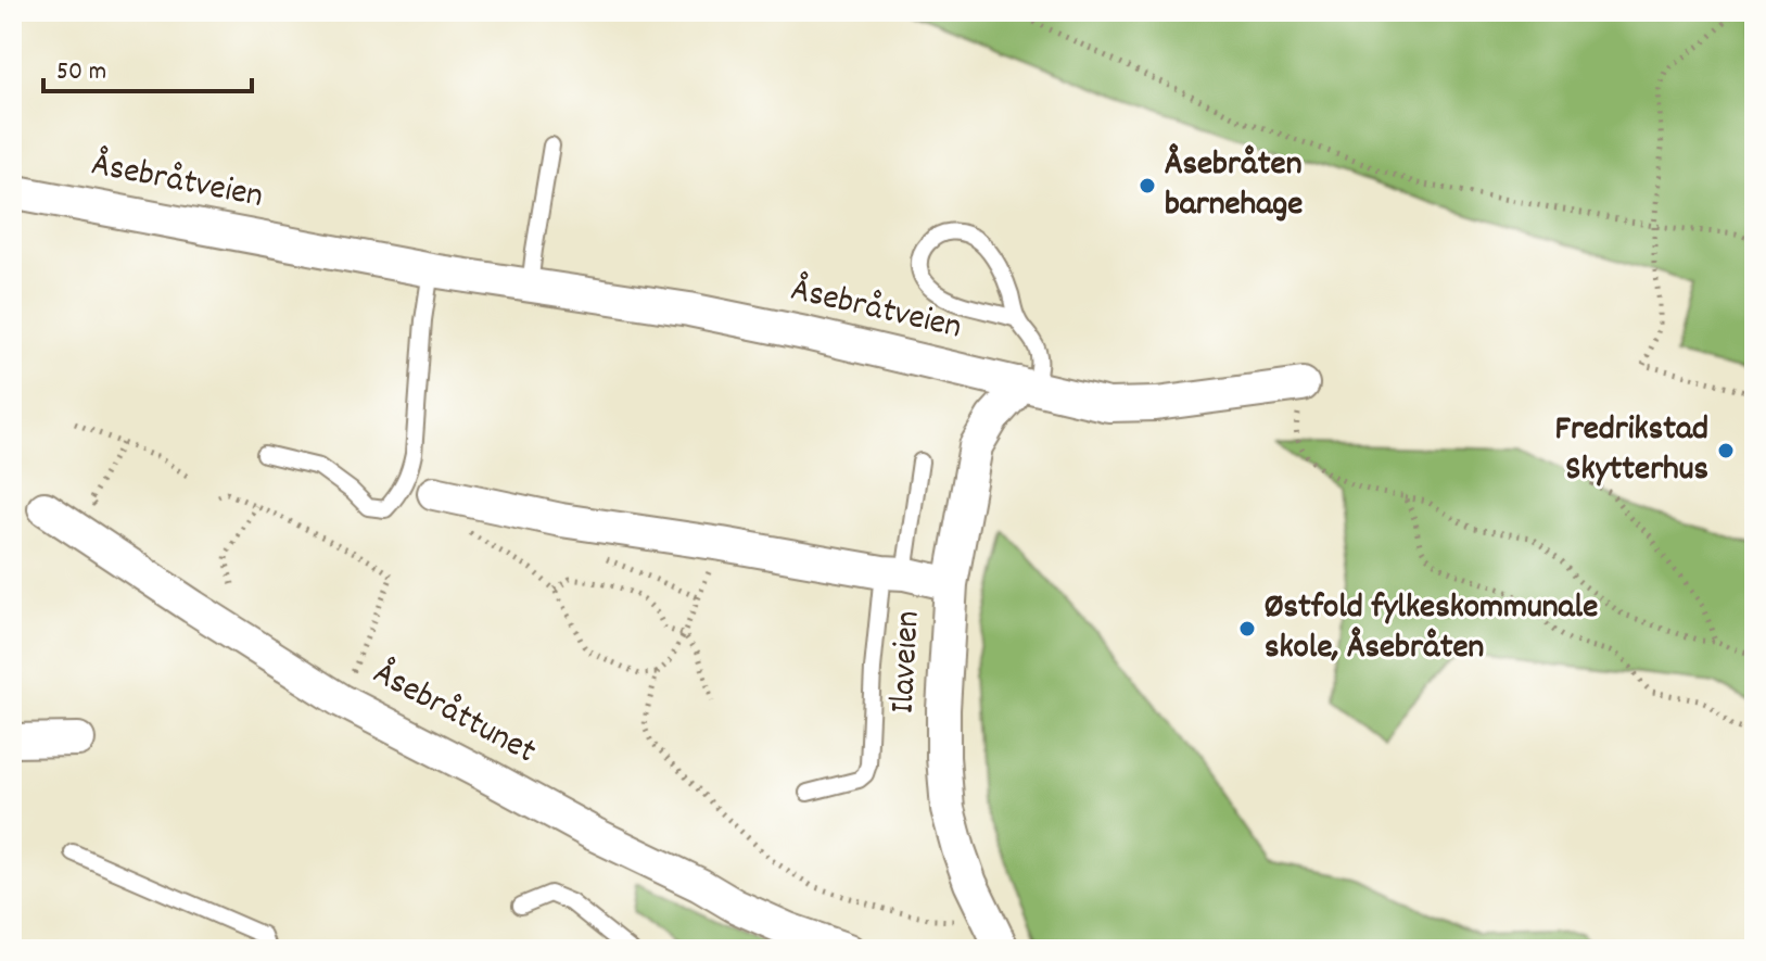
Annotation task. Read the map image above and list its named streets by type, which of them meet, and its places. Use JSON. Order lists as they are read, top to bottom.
{
  "streets": {
    "street": ["Åsebråtveien", "Ilaveien", "Åsebråttunet"]
  },
  "crossings": [
    ["Åsebråtveien", "Ilaveien"]
  ],
  "places": ["Åsebråten barnehage", "Fredrikstad Skytterhus", "Østfold fylkeskommunale skole, Åsebråten"],
  "scale_bar": "50 m"
}
